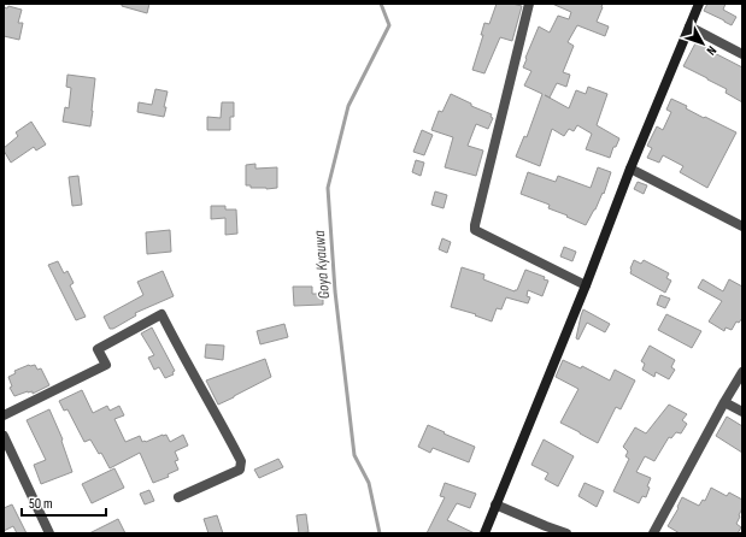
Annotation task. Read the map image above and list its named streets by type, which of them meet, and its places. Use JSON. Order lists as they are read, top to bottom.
{
  "water": ["Goya Kyauwa"],
  "scale_bar": "50 m",
  "north": "bottom right"
}
